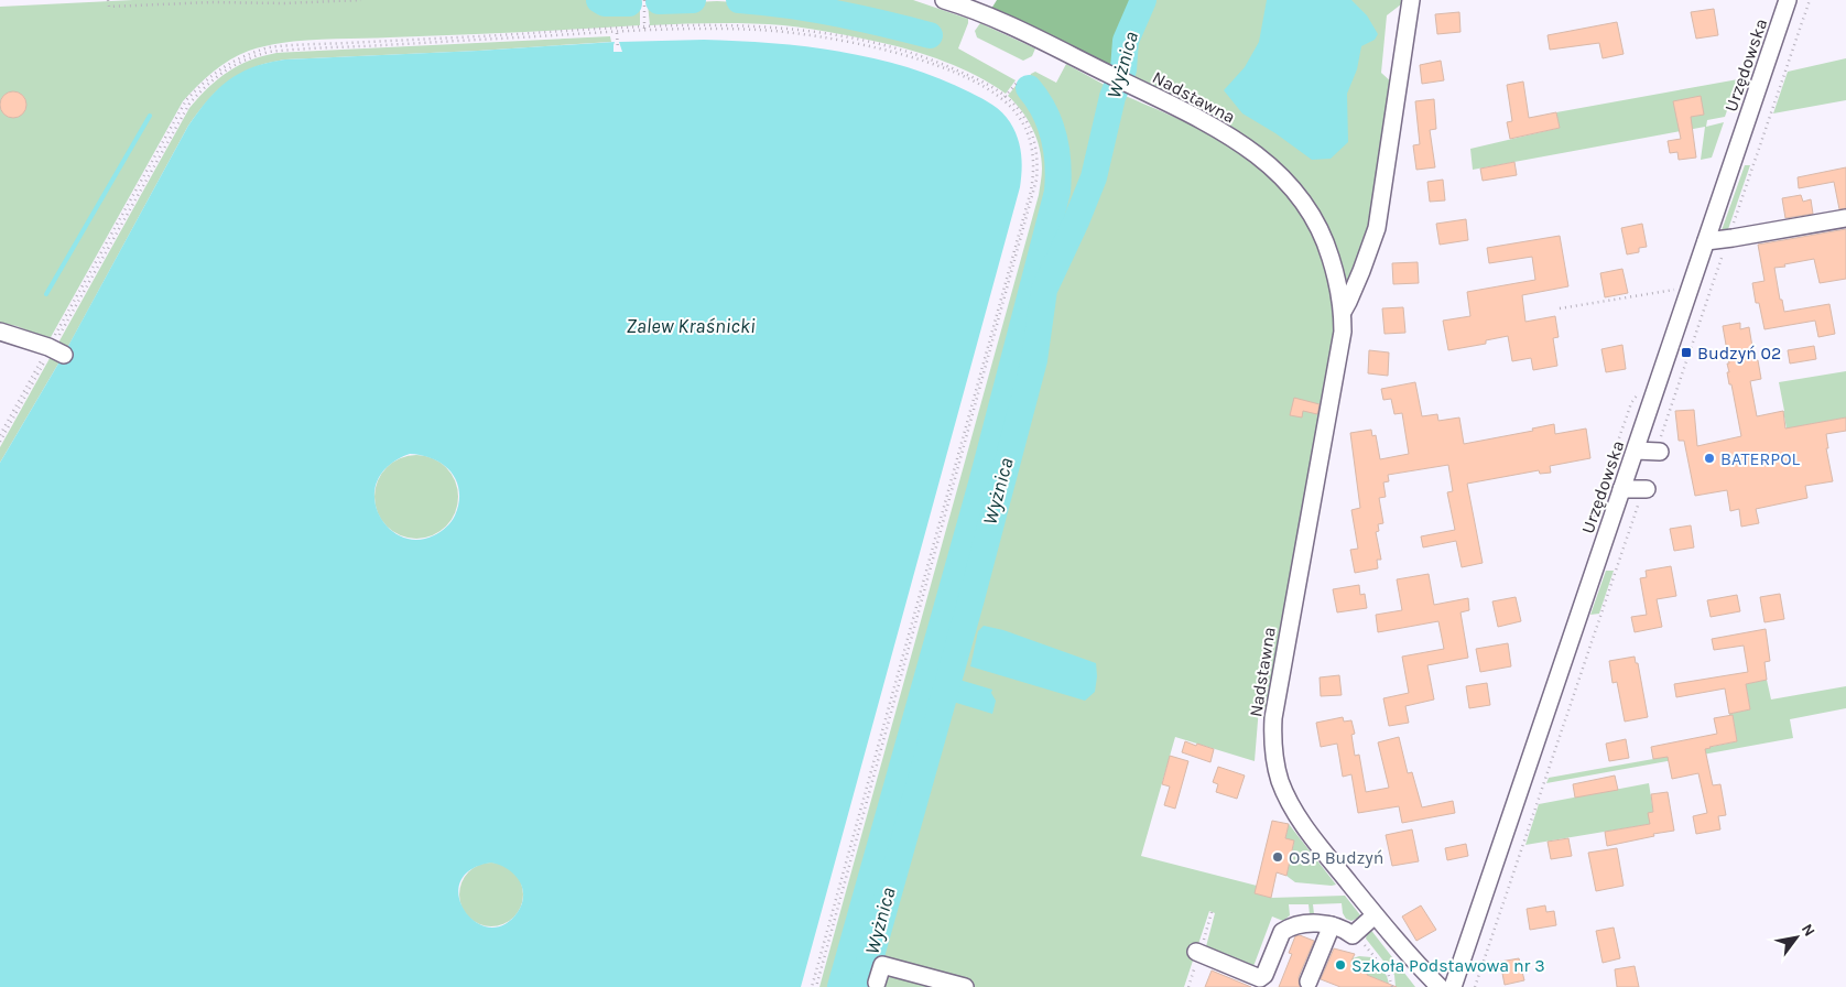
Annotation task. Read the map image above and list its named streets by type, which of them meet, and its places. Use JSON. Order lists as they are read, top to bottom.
{
  "streets": {
    "street": ["Urzędowska", "Nadstawna"]
  },
  "water": ["Wyżnica", "Zalew Kraśnicki"],
  "places": {
    "transit": ["Budzyń 02"],
    "other": ["BATERPOL", "OSP Budzyń", "Szkoła Podstawowa nr 3"]
  },
  "north": "top right"
}
